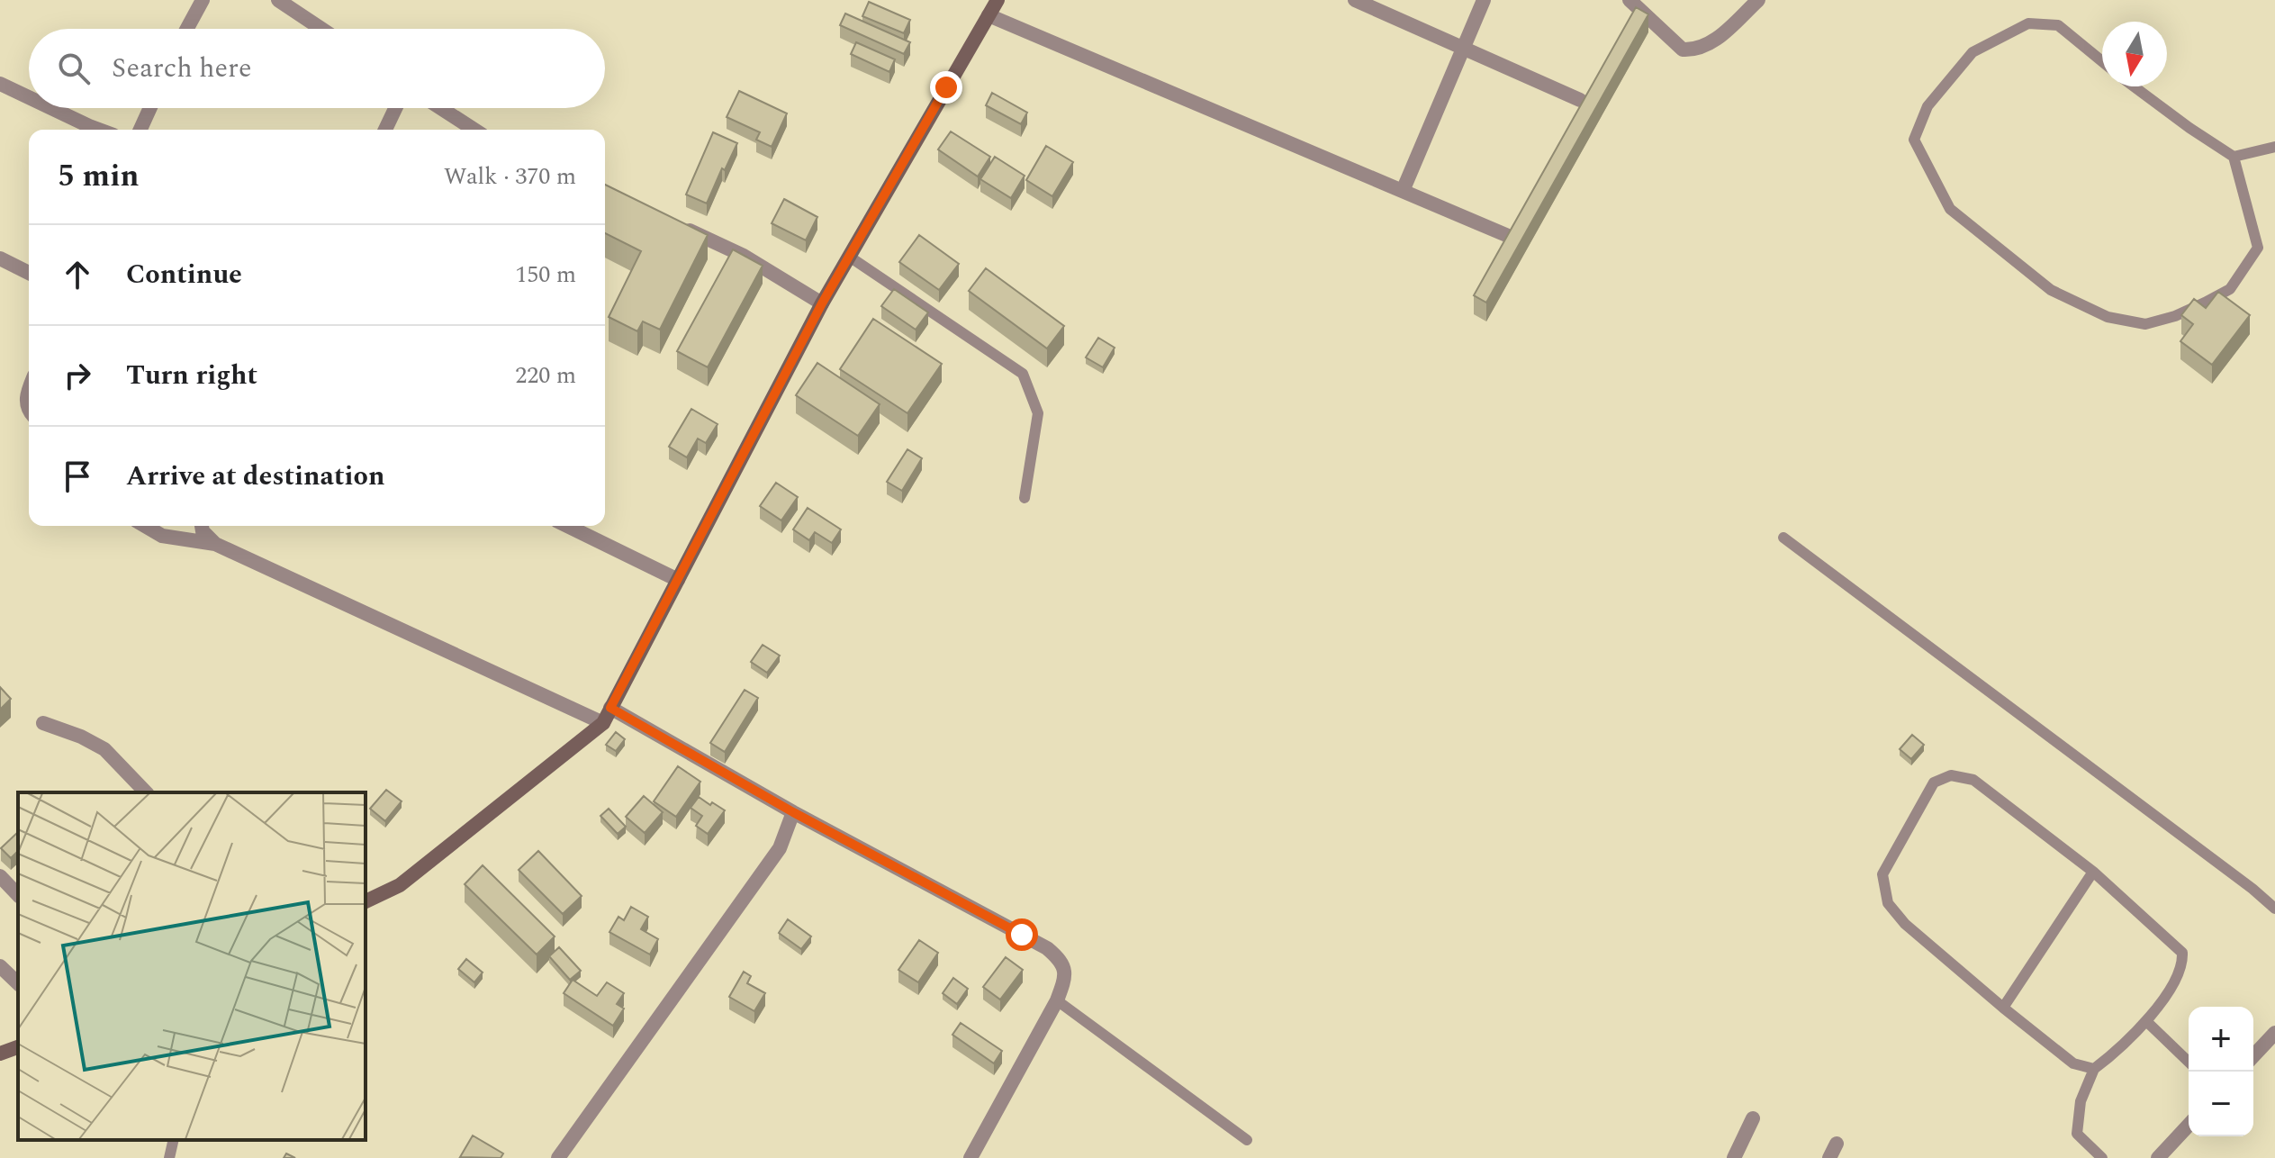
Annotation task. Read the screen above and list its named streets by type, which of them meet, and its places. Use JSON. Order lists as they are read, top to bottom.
{
  "north": "bottom",
  "page": {
    "search": "Search here",
    "heading": ["5 min", "Walk · 370 m"],
    "list": [
      ["Continue", "150 m"],
      ["Turn right", "220 m"],
      "Arrive at destination"
    ],
    "map_buttons": ["+", "−"]
  }
}
